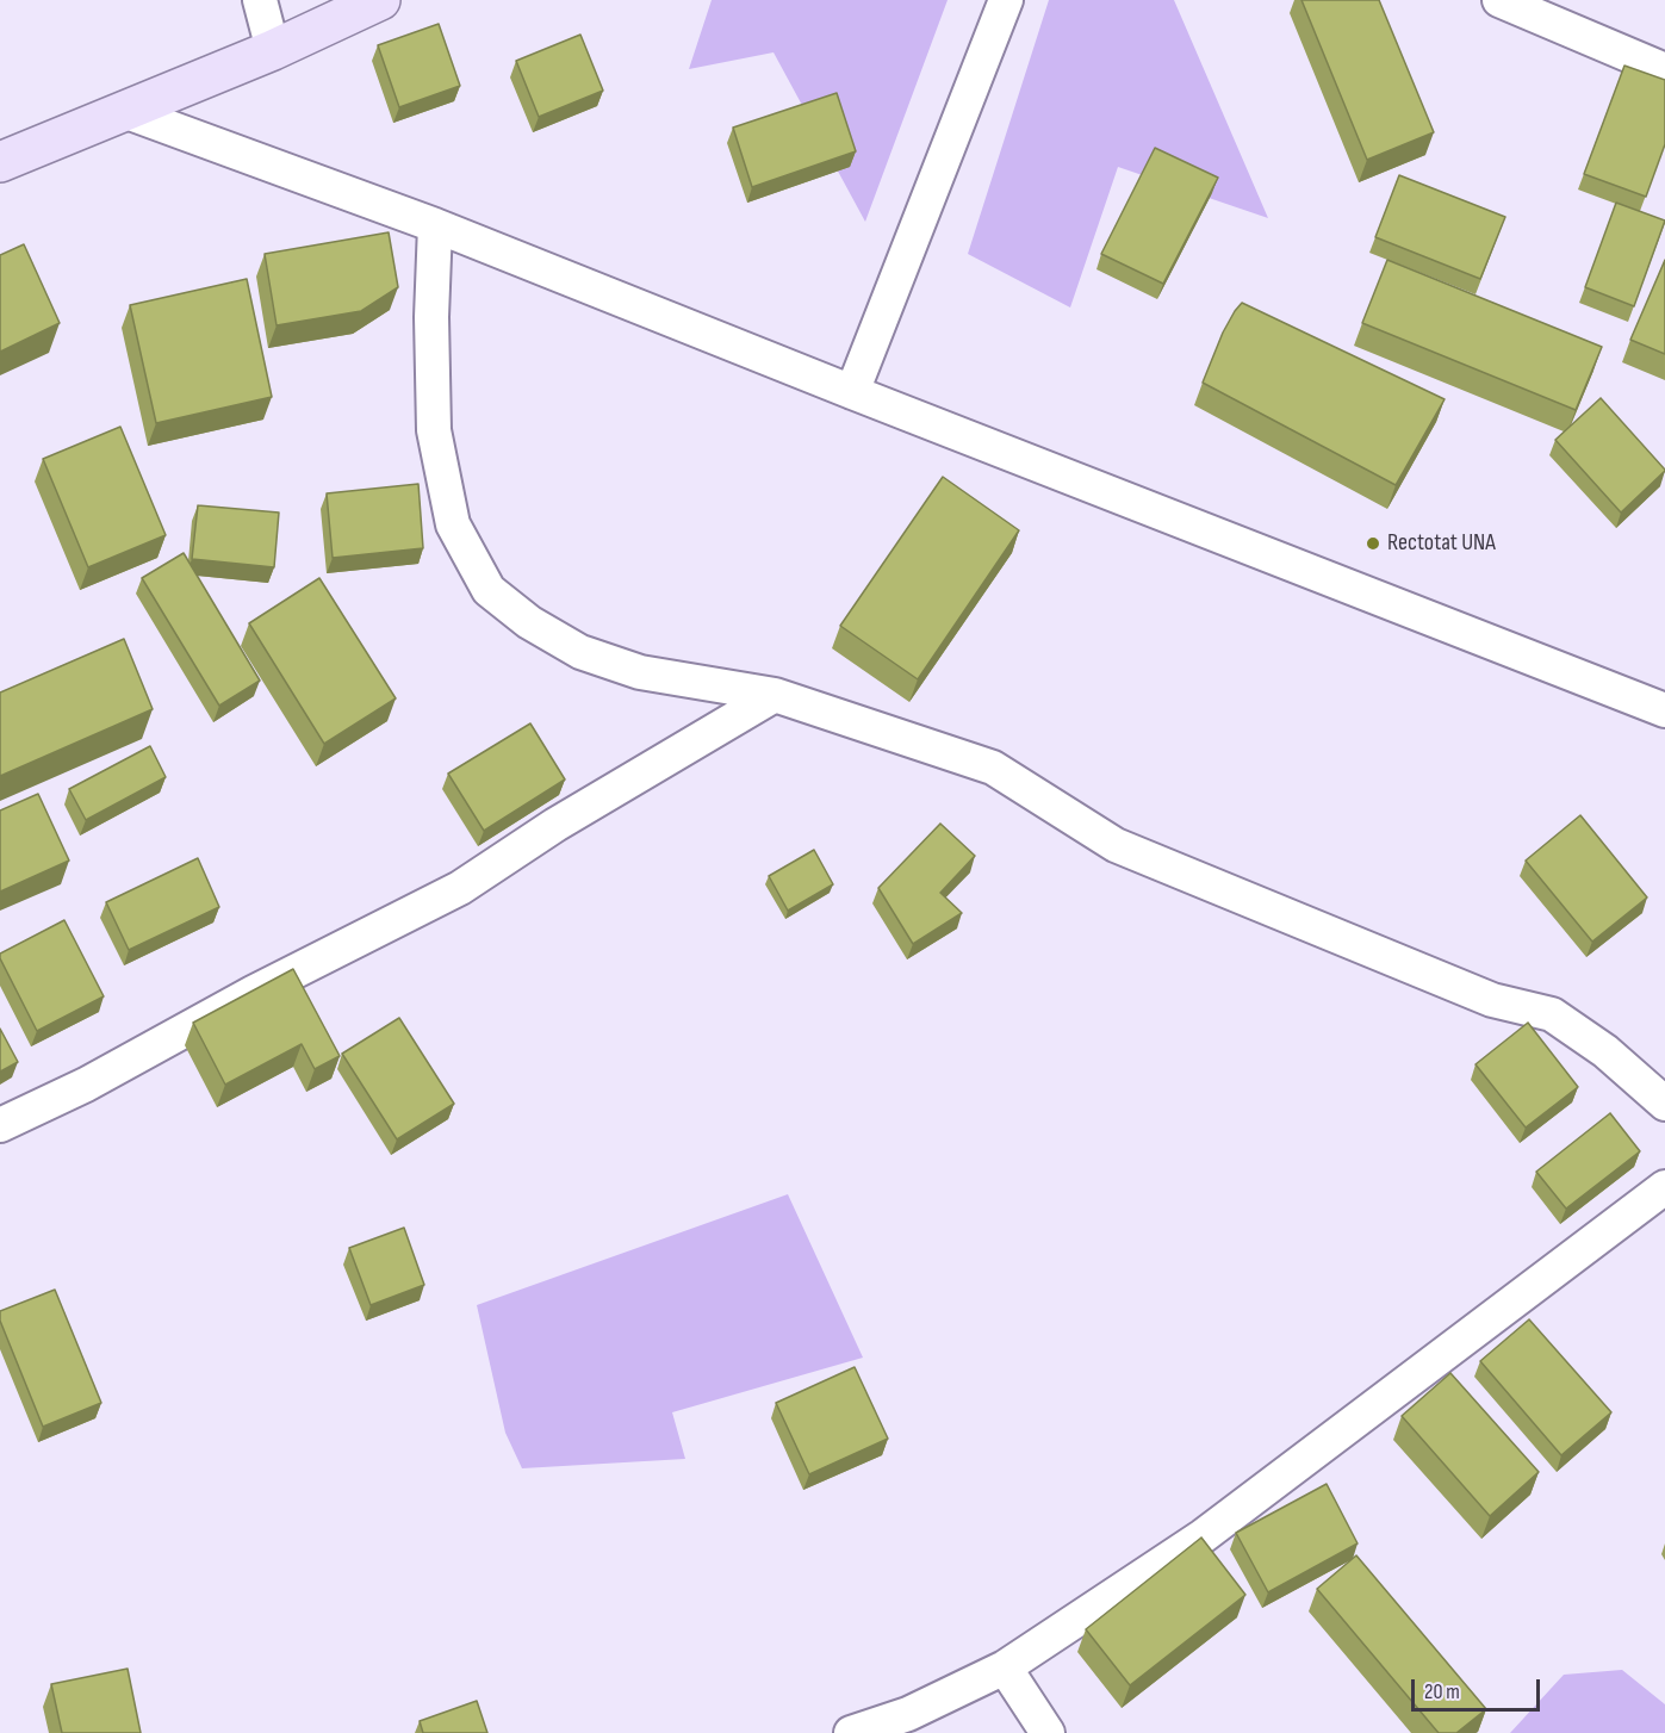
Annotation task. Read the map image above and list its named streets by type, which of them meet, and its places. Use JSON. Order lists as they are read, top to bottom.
{
  "places": ["Rectotat UNA"],
  "scale_bar": "20 m"
}
